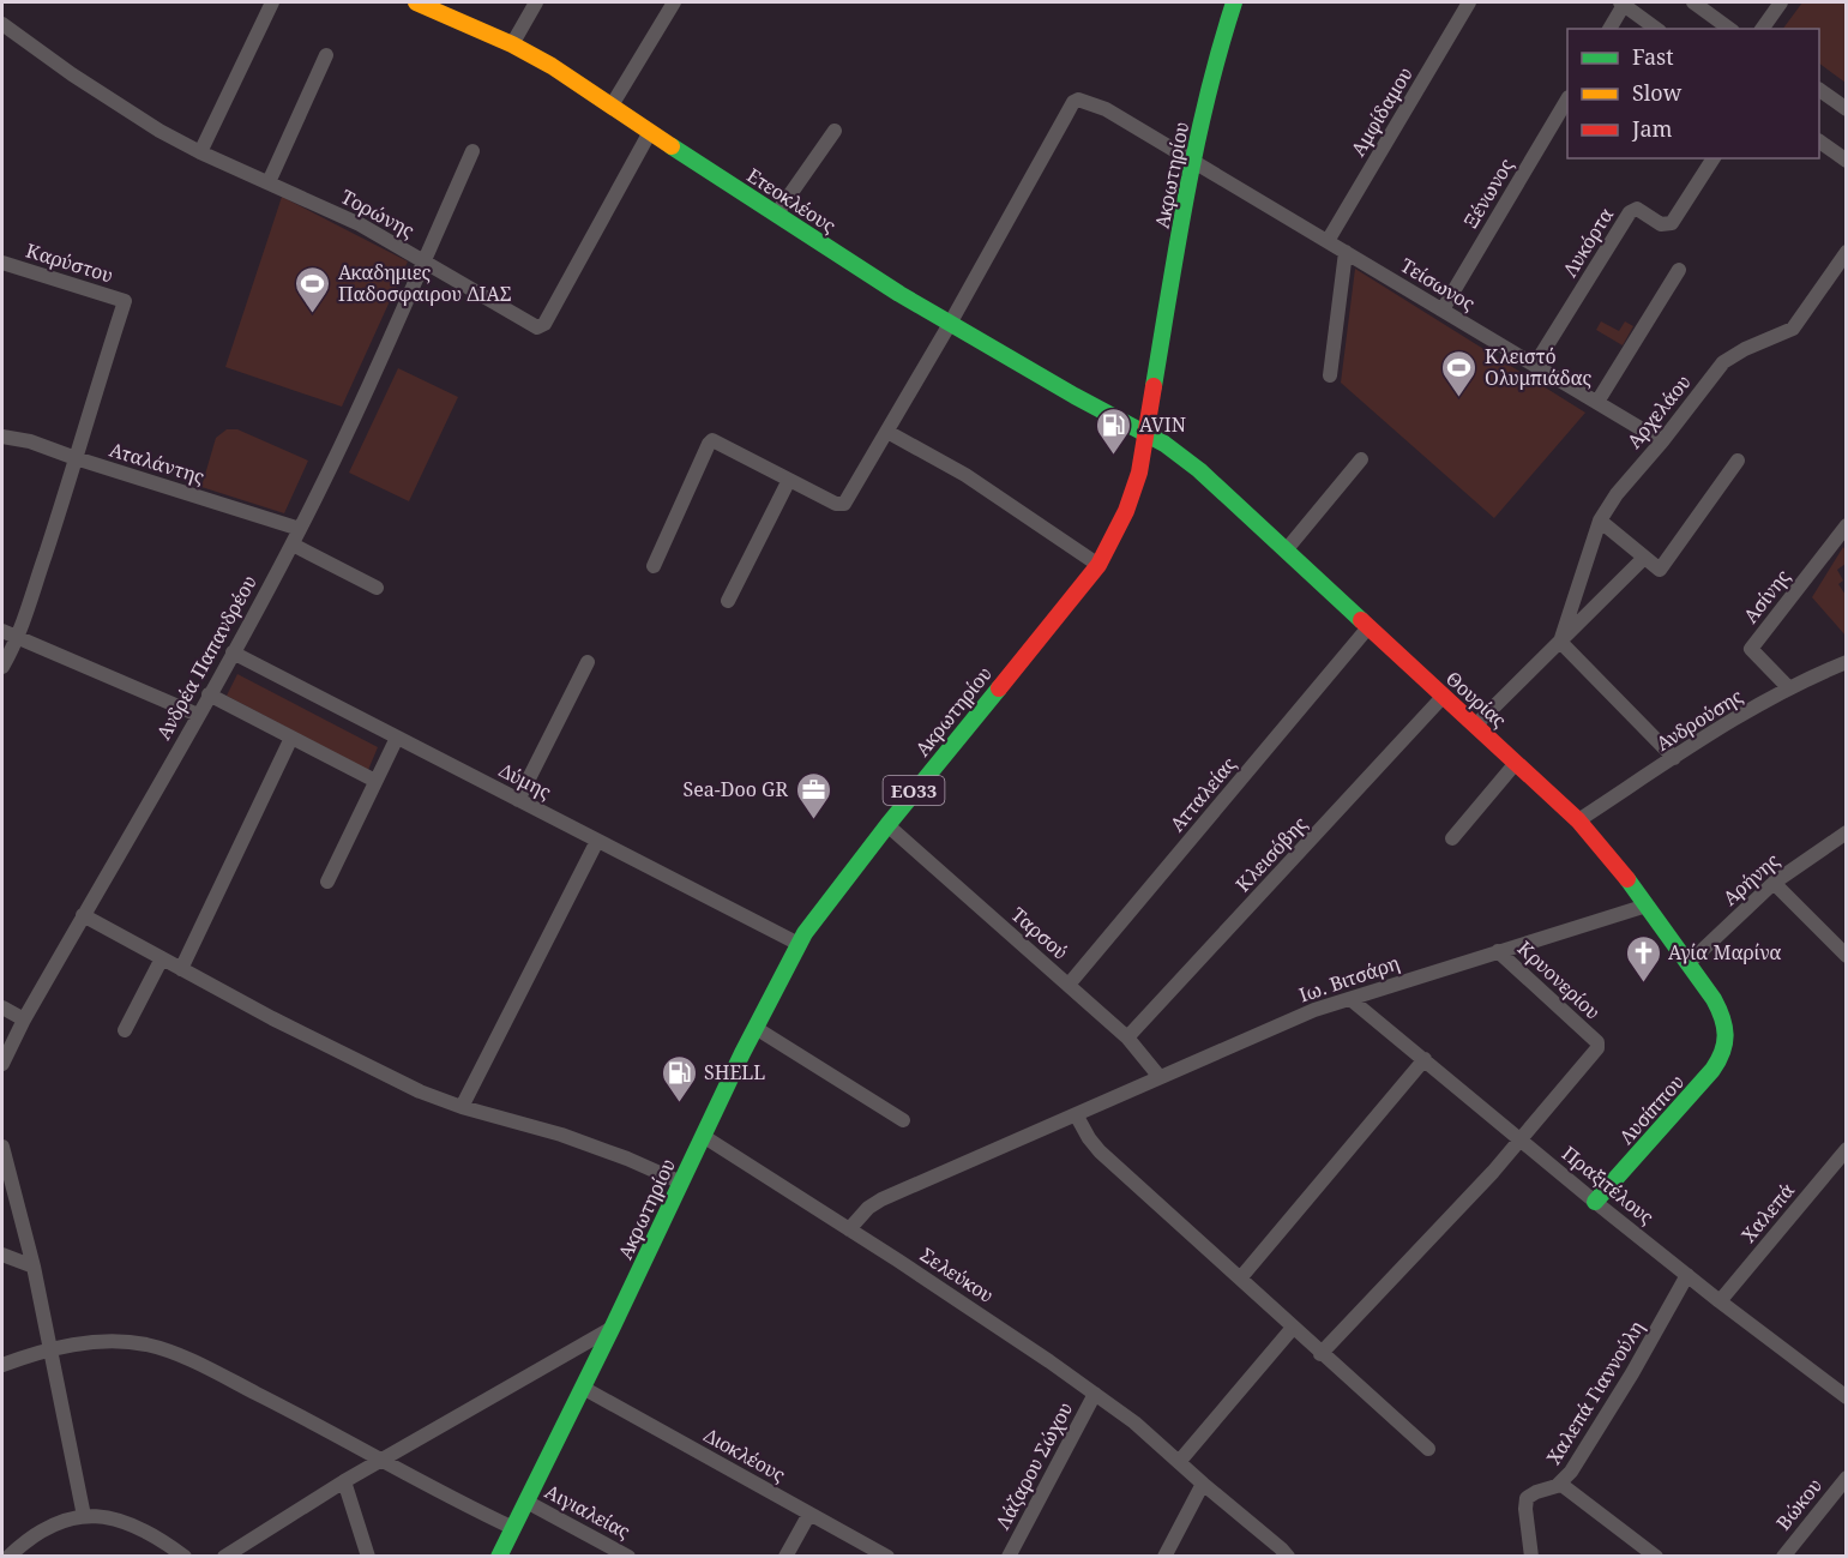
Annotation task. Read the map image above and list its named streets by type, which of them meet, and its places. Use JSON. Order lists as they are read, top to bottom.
{
  "streets": {
    "street": [
      "Αμφίδαμου",
      "Ακρωτηρίου",
      "Ξένωνος",
      "Ετεοκλέους",
      "Τορώνης",
      "Λυκόρτα",
      "Καρύστου",
      "Τείσωνος",
      "Αρχελάου",
      "Αταλάντης",
      "Ασίνης",
      "Ανδρέα Παπανδρέου",
      "Θουρίας",
      "Ανδρούσης",
      "Δύμης",
      "ΕΟ33",
      "Ατταλείας",
      "Κλεισόβης",
      "Αρήνης",
      "Ταρσού",
      "Ιω. Βιτσάρη",
      "Κρυονερίου",
      "Λυσίππου",
      "Πραξιτέλους",
      "Χαλεπά",
      "Σελεύκου",
      "Χαλεπά Γιαννούλη",
      "Διοκλέους",
      "Λάζαρου Σώχου",
      "Βώκου",
      "Αιγιαλείας"
    ]
  },
  "crossings": [
    ["Αμφίδαμου", "Τείσωνος"],
    ["Ακρωτηρίου", "Ετεοκλέους"],
    ["Ακρωτηρίου", "Τείσωνος"],
    ["Ακρωτηρίου", "Θουρίας"],
    ["Ακρωτηρίου", "Δύμης"],
    ["Ακρωτηρίου", "Ταρσού"],
    ["Ακρωτηρίου", "Σελεύκου"],
    ["Ακρωτηρίου", "Διοκλέους"],
    ["Ακρωτηρίου", "Αιγιαλείας"],
    ["Ξένωνος", "Τείσωνος"],
    ["Ετεοκλέους", "Τορώνης"],
    ["Ετεοκλέους", "Τείσωνος"],
    ["Ετεοκλέους", "Θουρίας"],
    ["Τορώνης", "Ανδρέα Παπανδρέου"],
    ["Λυκόρτα", "Τείσωνος"],
    ["Καρύστου", "Αταλάντης"],
    ["Τείσωνος", "Αρχελάου"],
    ["Αταλάντης", "Ανδρέα Παπανδρέου"],
    ["Ασίνης", "Ανδρούσης"],
    ["Ανδρέα Παπανδρέου", "Δύμης"],
    ["Θουρίας", "Ανδρούσης"],
    ["Θουρίας", "Ατταλείας"],
    ["Θουρίας", "Κλεισόβης"],
    ["Θουρίας", "Αρήνης"],
    ["Θουρίας", "Ιω. Βιτσάρη"],
    ["Θουρίας", "Λυσίππου"],
    ["Ατταλείας", "Ταρσού"],
    ["Κλεισόβης", "Ταρσού"],
    ["Ταρσού", "Ιω. Βιτσάρη"],
    ["Ιω. Βιτσάρη", "Κρυονερίου"],
    ["Ιω. Βιτσάρη", "Πραξιτέλους"],
    ["Ιω. Βιτσάρη", "Σελεύκου"],
    ["Κρυονερίου", "Πραξιτέλους"],
    ["Λυσίππου", "Πραξιτέλους"],
    ["Πραξιτέλους", "Χαλεπά"],
    ["Πραξιτέλους", "Χαλεπά Γιαννούλη"],
    ["Σελεύκου", "Λάζαρου Σώχου"]
  ],
  "places": {
    "sports": ["Ακαδημιες Παδοσφαιρου ΔΙΑΣ", "Κλειστό Ολυμπιάδας"],
    "fuel station": ["AVIN", "SHELL"],
    "office": ["Sea-Doo GR"],
    "church": ["Αγία Μαρίνα"]
  },
  "legend": ["Fast", "Slow", "Jam"]
}
